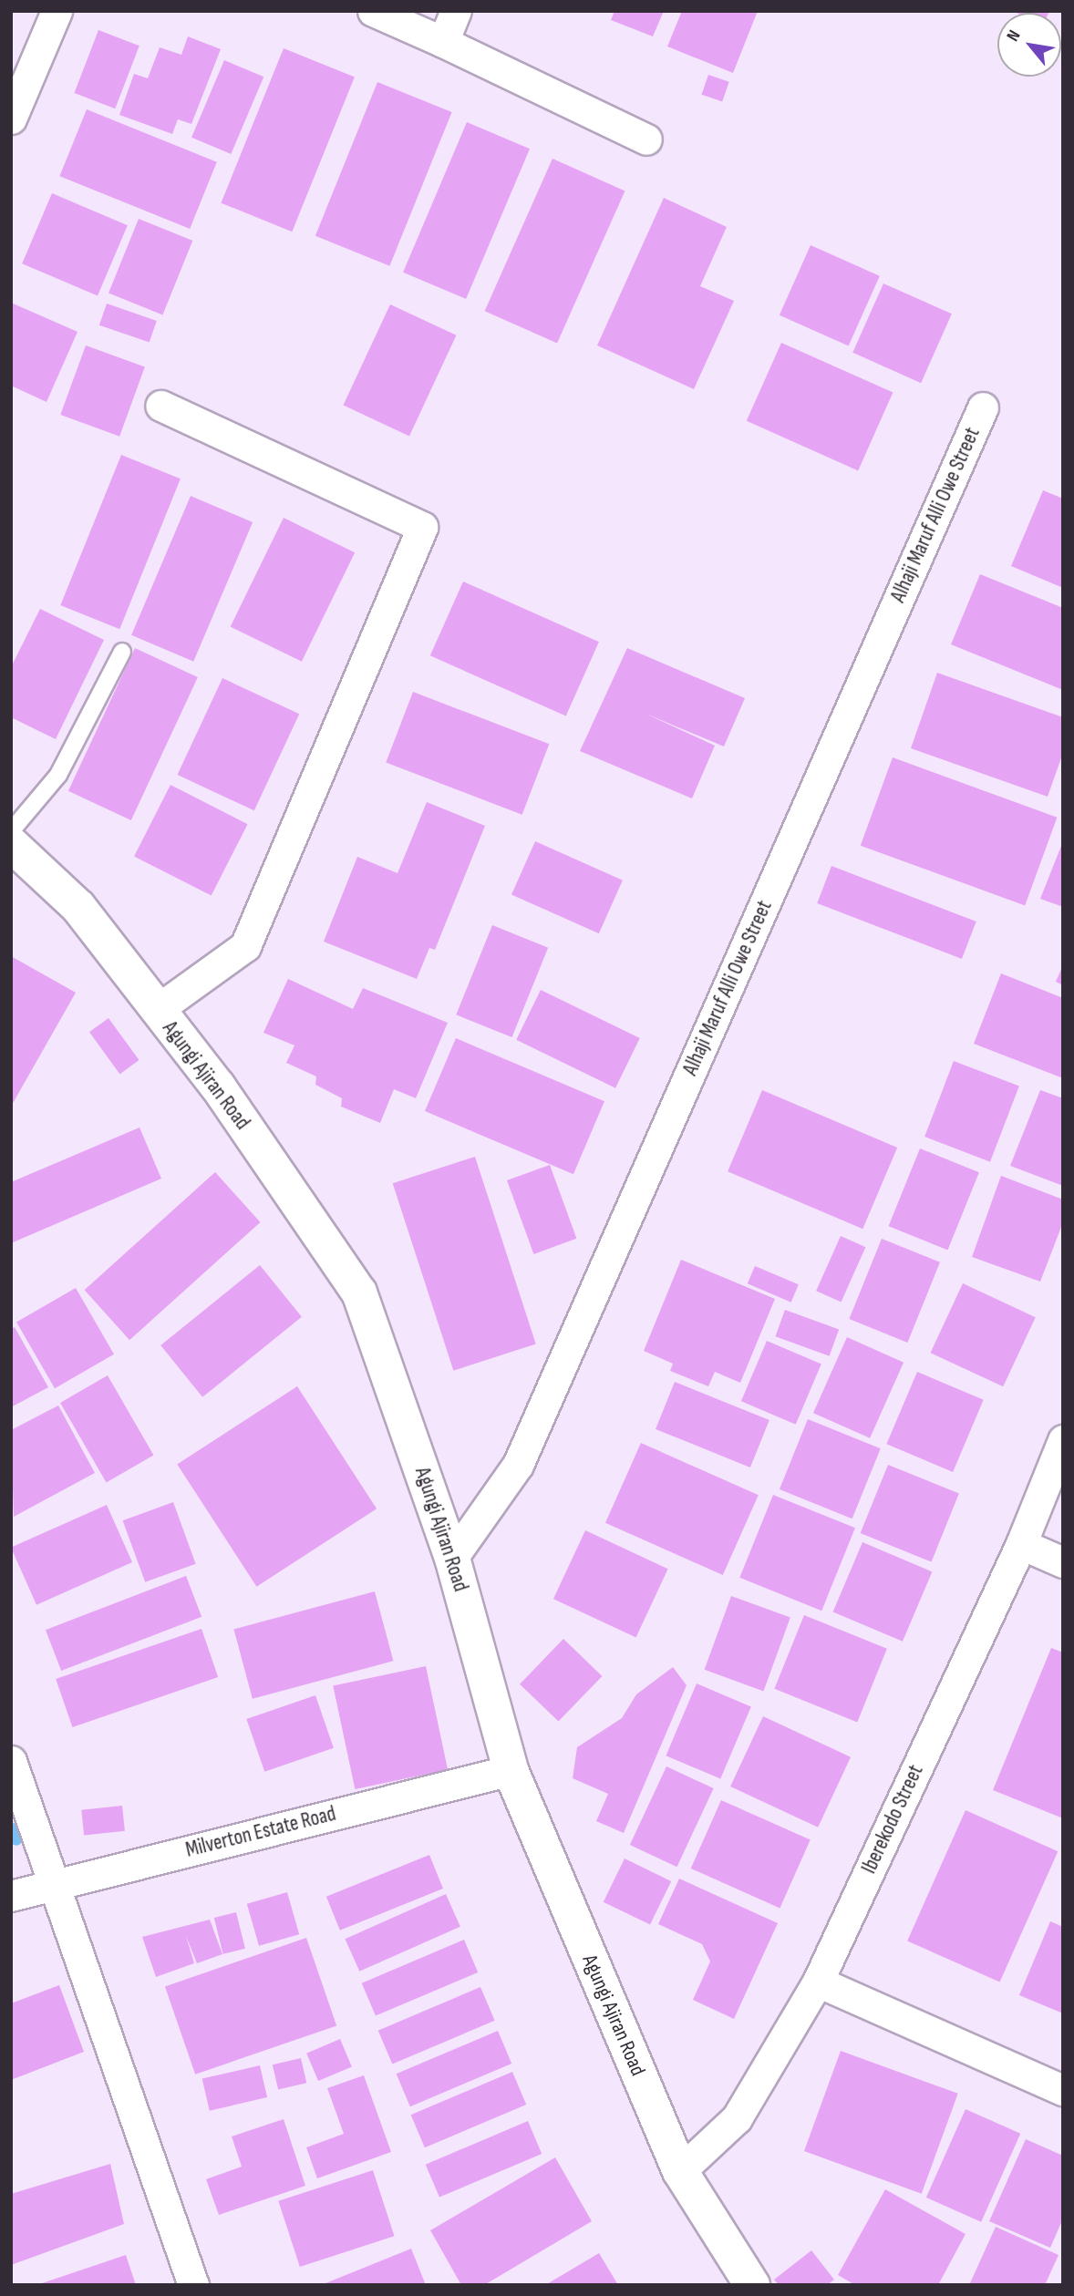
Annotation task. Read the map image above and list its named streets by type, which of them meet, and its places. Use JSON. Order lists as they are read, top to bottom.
{
  "streets": {
    "street": [
      "Alhaji Maruf Alli Owe Street",
      "Agungi Ajiran Road",
      "Iberekodo Street",
      "Milverton Estate Road"
    ]
  },
  "crossings": [
    ["Alhaji Maruf Alli Owe Street", "Agungi Ajiran Road"],
    ["Agungi Ajiran Road", "Iberekodo Street"],
    ["Agungi Ajiran Road", "Milverton Estate Road"]
  ],
  "north": "top left"
}
